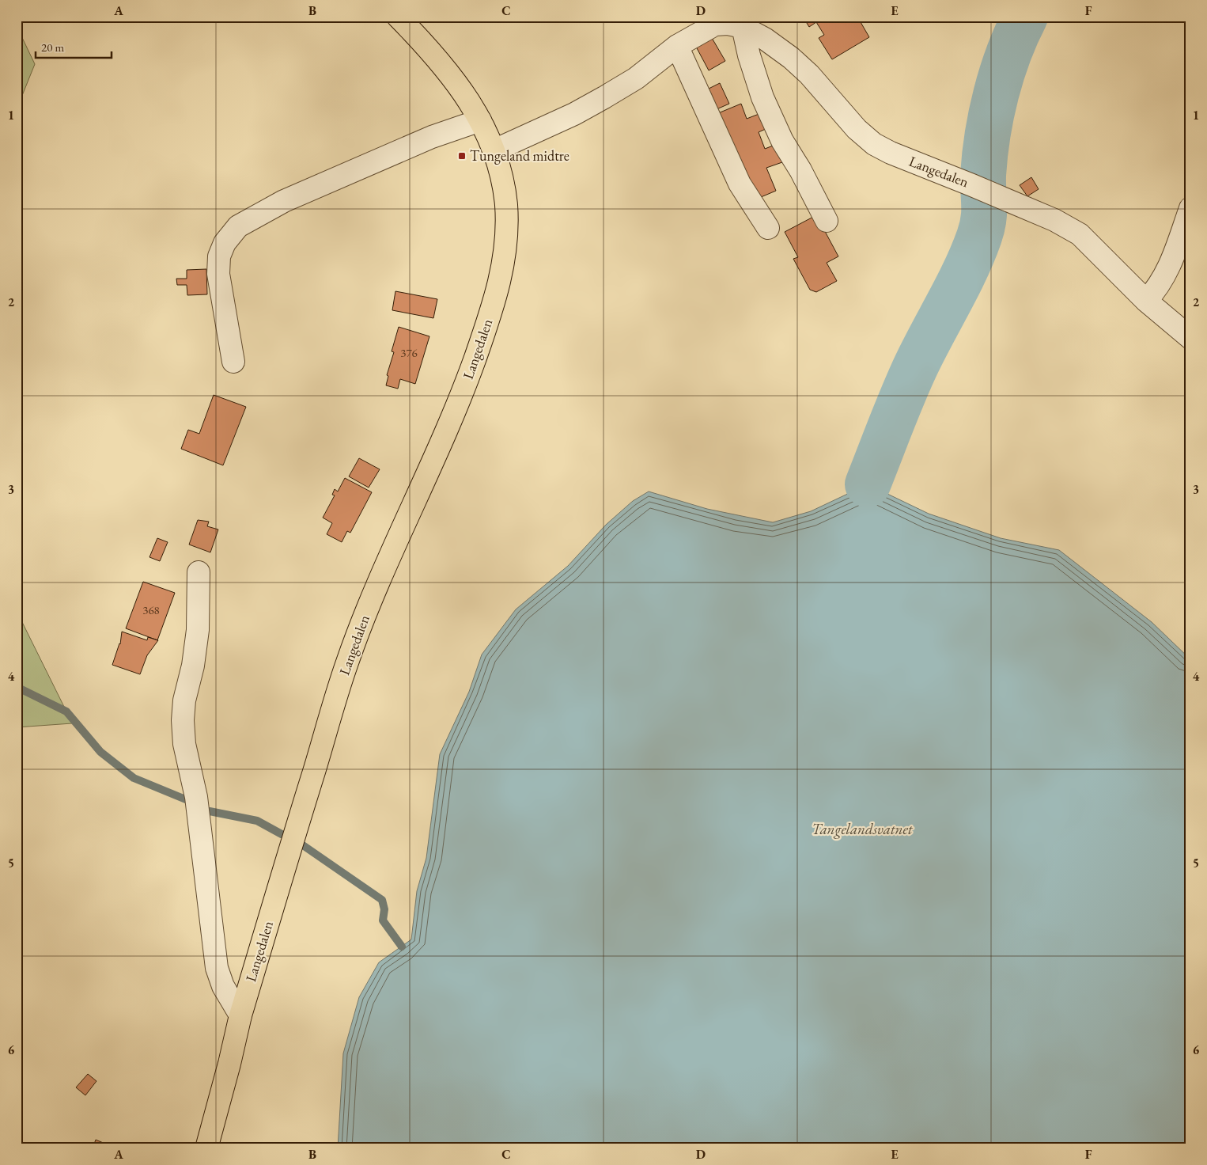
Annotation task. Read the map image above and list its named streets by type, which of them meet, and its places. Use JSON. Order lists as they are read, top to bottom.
{
  "streets": {
    "main road": ["Langedalen"]
  },
  "water": ["Tangelandsvatnet"],
  "places": {
    "transit": ["Tungeland midtre"]
  },
  "house_numbers": ["376", "368"],
  "scale_bar": "20 m",
  "grid": {
    "columns": [
      "A",
      "B",
      "C",
      "D",
      "E",
      "F"
    ],
    "rows": [
      "1",
      "2",
      "3",
      "4",
      "5",
      "6"
    ]
  }
}
